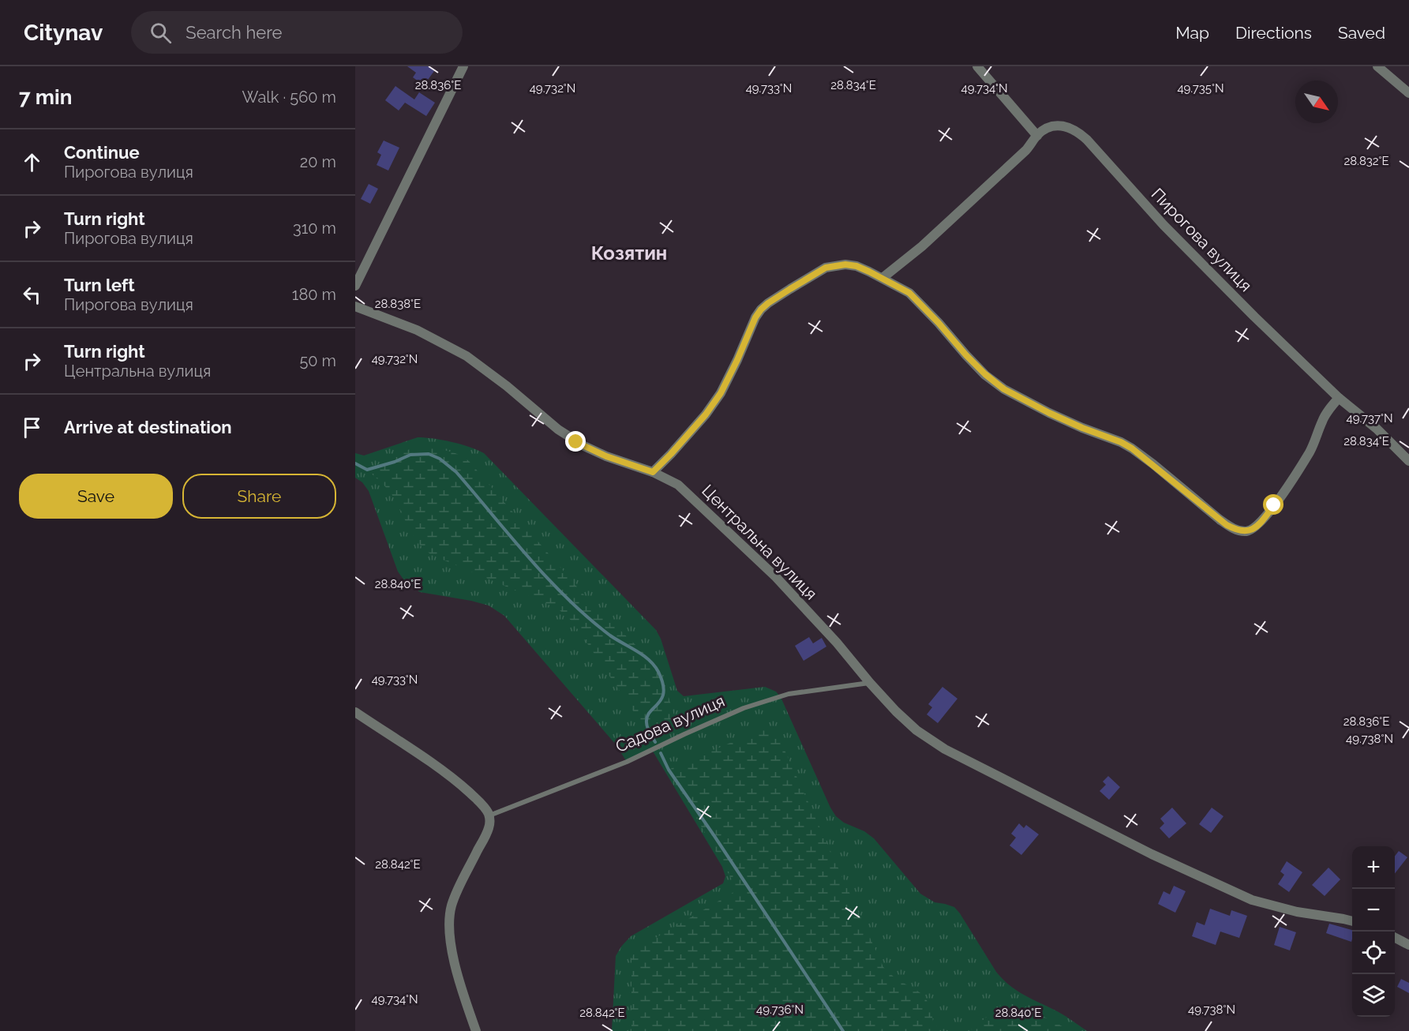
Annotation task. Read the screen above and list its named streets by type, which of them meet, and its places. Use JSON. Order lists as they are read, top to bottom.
{
  "streets": {
    "street": ["Пирогова вулиця", "Центральна вулиця"],
    "lane": ["Садова вулиця"]
  },
  "crossings": [
    ["Центральна вулиця", "Садова вулиця"]
  ],
  "districts": ["Козятин"],
  "north": "bottom right",
  "page": {
    "header": "Citynav",
    "search": "Search here",
    "nav": ["Map", "Directions", "Saved"],
    "heading": ["7 min", "Walk · 560 m"],
    "list": [
      ["Continue", "Пирогова вулиця", "20 m"],
      ["Turn right", "Пирогова вулиця", "310 m"],
      ["Turn left", "Пирогова вулиця", "180 m"],
      ["Turn right", "Центральна вулиця", "50 m"],
      "Arrive at destination"
    ],
    "buttons": ["Save", "Share"],
    "map_buttons": ["+", "−"]
  },
  "coordinates": [
    "28.836°E",
    "28.834°E",
    "49.732°N",
    "49.733°N",
    "49.734°N",
    "49.735°N",
    "28.832°E",
    "28.838°E",
    "49.737°N",
    "28.840°E",
    "49.738°N",
    "28.842°E",
    "49.736°N"
  ]
}
